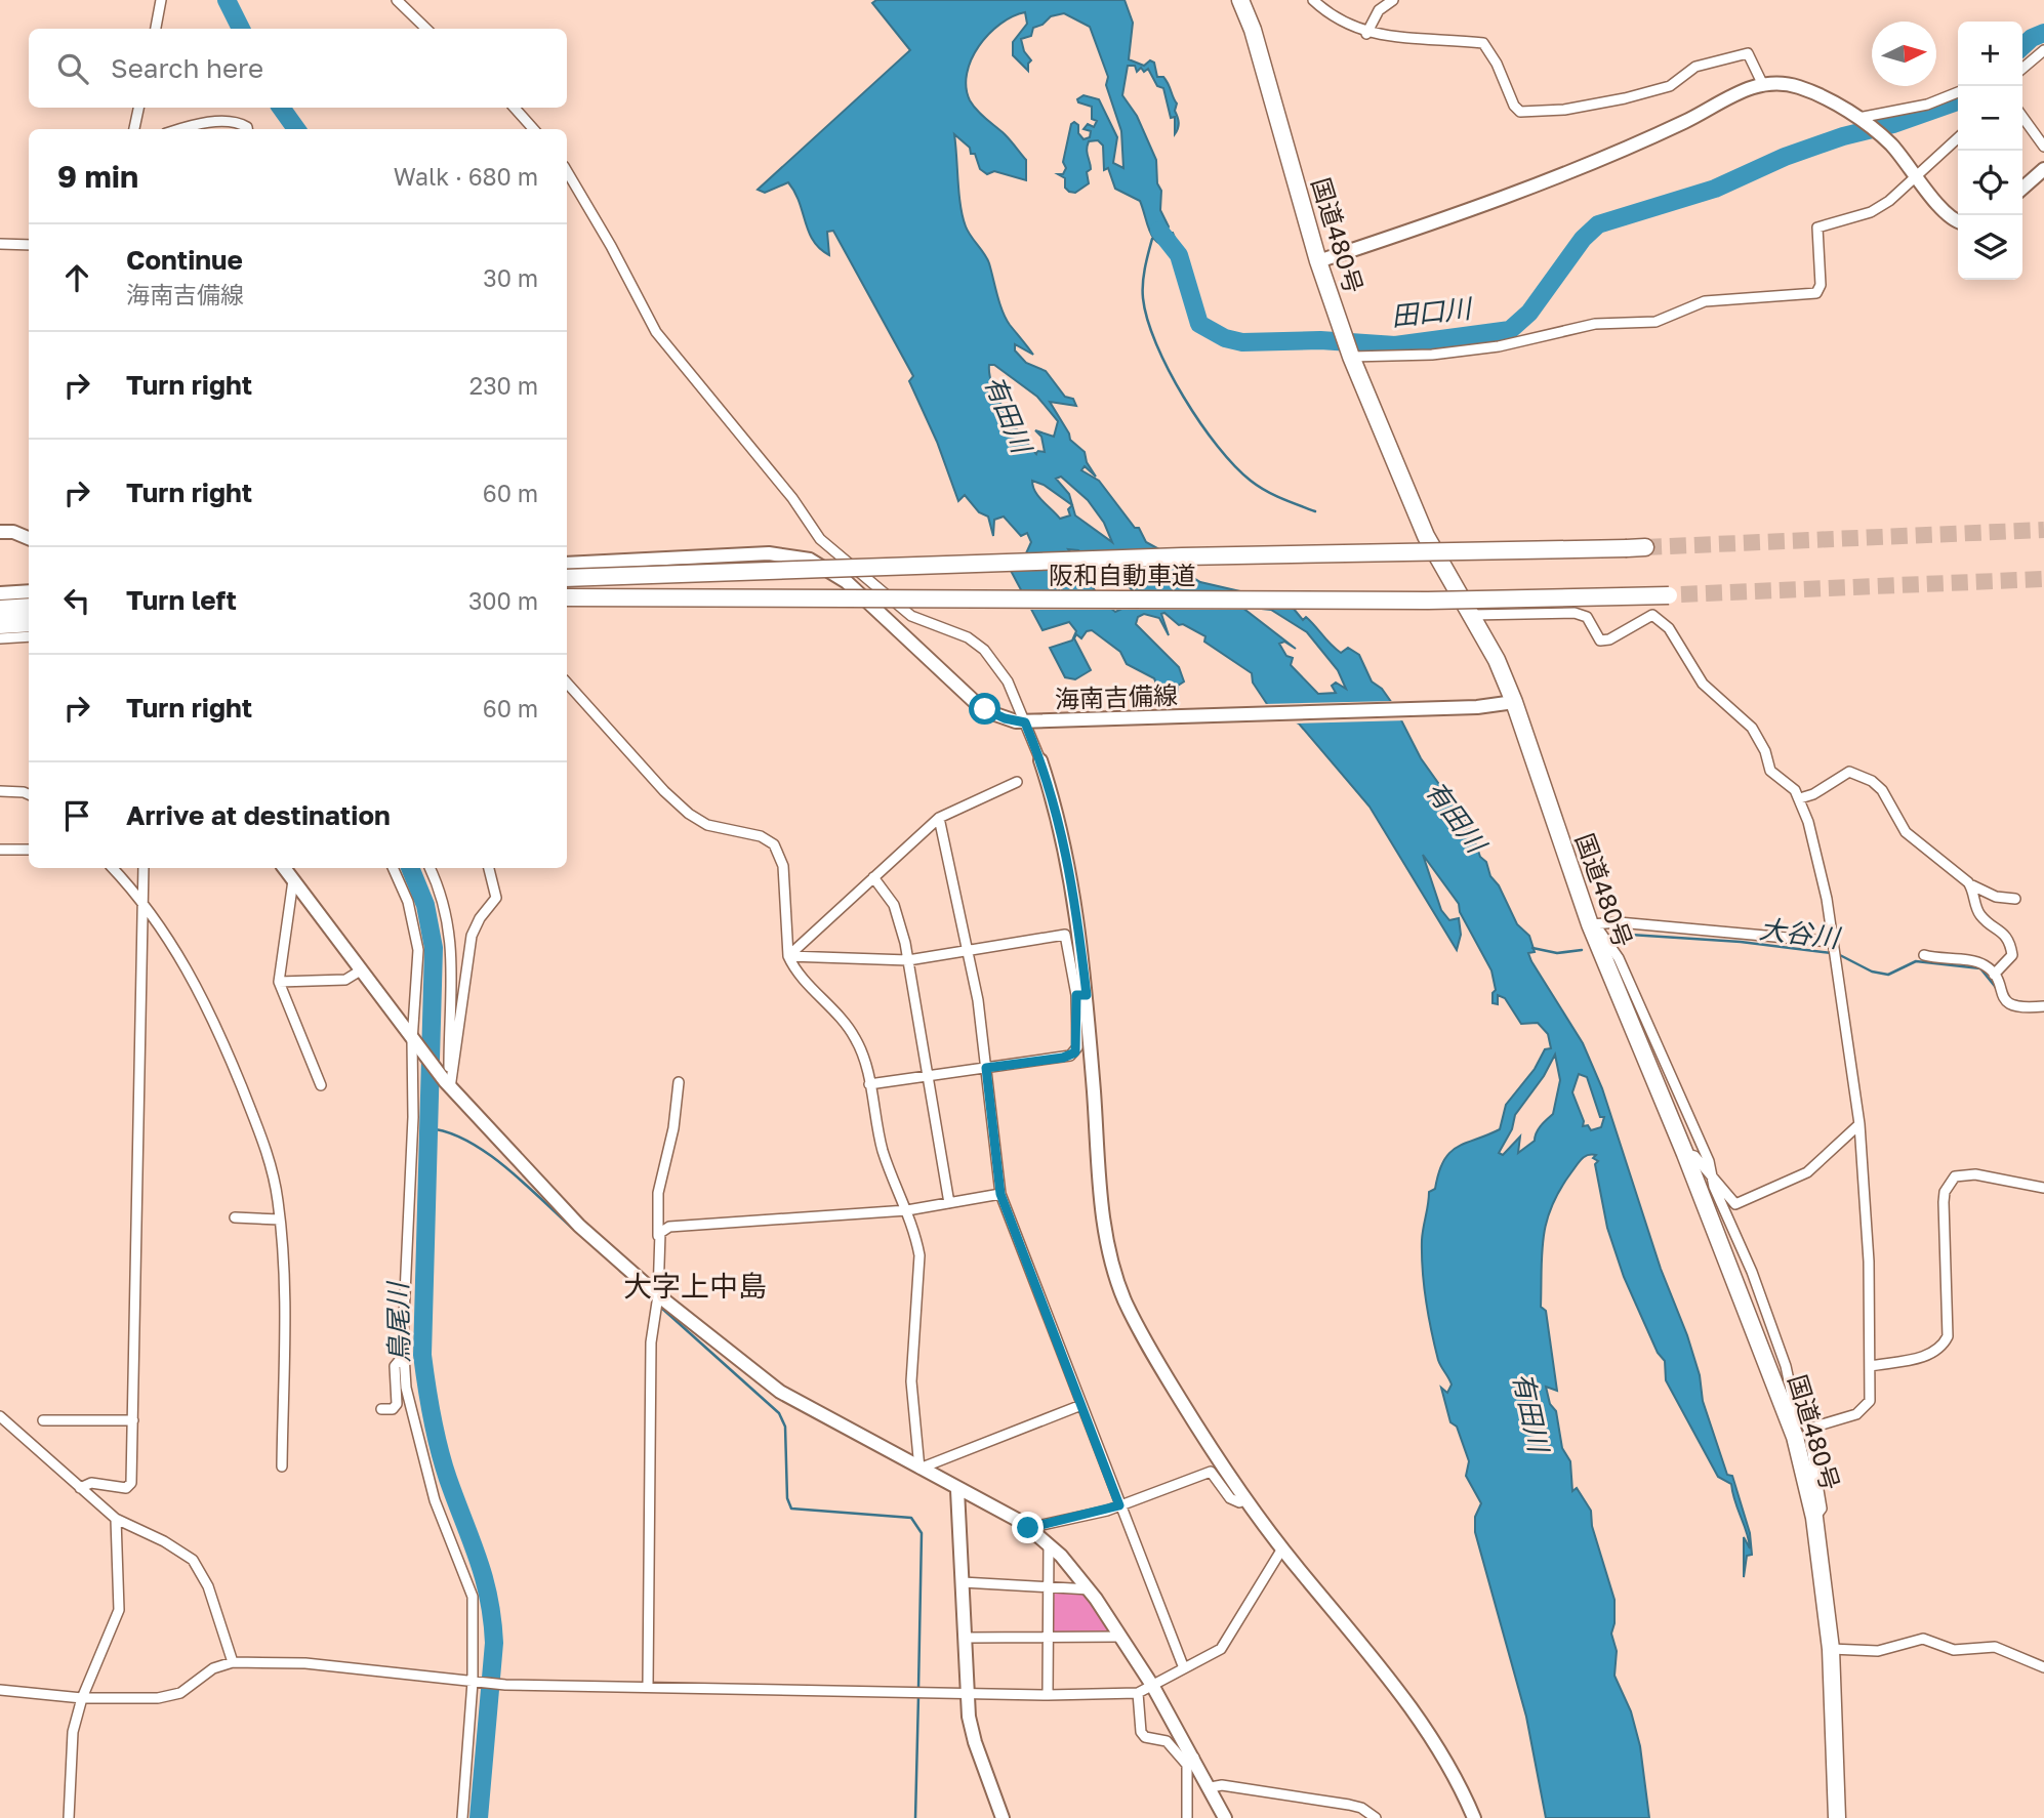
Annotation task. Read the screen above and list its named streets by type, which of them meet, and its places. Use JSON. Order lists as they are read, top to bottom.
{
  "streets": {
    "highway": ["国道480号", "阪和自動車道"],
    "street": ["海南吉備線"]
  },
  "crossings": [
    ["国道480号", "海南吉備線"]
  ],
  "districts": ["大字上中島"],
  "water": [
    "田口川",
    "有田川",
    "大谷川",
    "鳥尾川"
  ],
  "north": "right",
  "page": {
    "map_buttons": ["+", "−"],
    "search": "Search here",
    "heading": ["9 min", "Walk · 680 m"],
    "list": [
      ["Continue", "海南吉備線", "30 m"],
      ["Turn right", "230 m"],
      ["Turn right", "60 m"],
      ["Turn left", "300 m"],
      ["Turn right", "60 m"],
      "Arrive at destination"
    ]
  }
}
